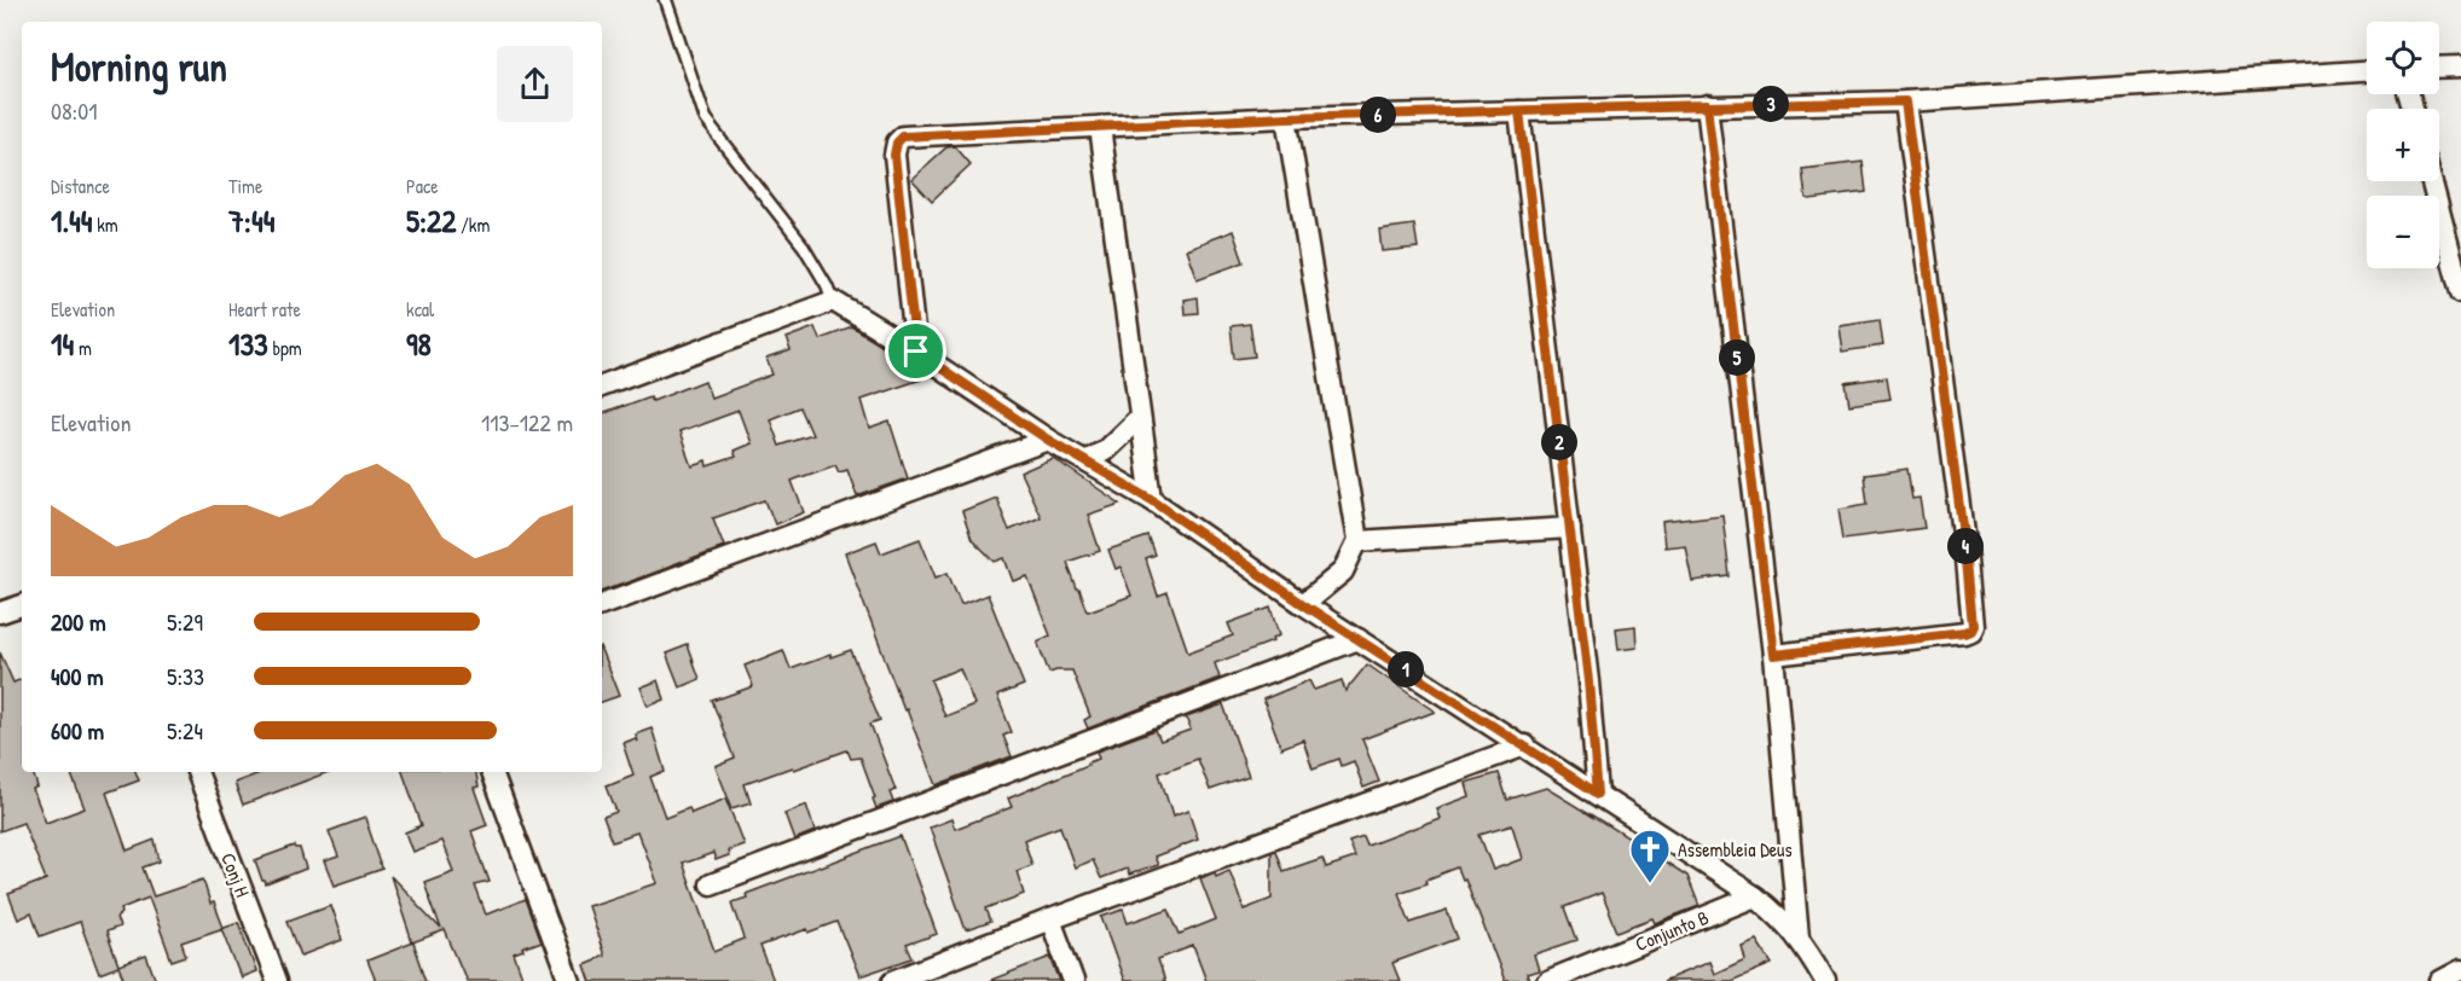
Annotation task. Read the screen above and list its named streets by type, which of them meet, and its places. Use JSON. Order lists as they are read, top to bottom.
{
  "streets": {
    "street": ["Conj H", "Conjunto B"]
  },
  "places": {
    "church": ["Assembleia Deus"]
  },
  "page": {
    "map_buttons": ["+", "−"],
    "heading": ["Morning run", "08:01"],
    "pins": [
      "3",
      "6",
      "5",
      "2",
      "4",
      "1"
    ],
    "stats": [
      ["Distance", "1.44 km"],
      ["Time", "7:44"],
      ["Pace", "5:22 /km"],
      ["Elevation", "14 m"],
      ["Heart rate", "133 bpm"],
      ["kcal", "98"]
    ],
    "chart": ["Elevation", "113–122 m"],
    "list": [
      {
        "name": "200 m",
        "note": "5:29"
      },
      {
        "name": "400 m",
        "note": "5:33"
      },
      {
        "name": "600 m",
        "note": "5:24"
      }
    ]
  }
}
